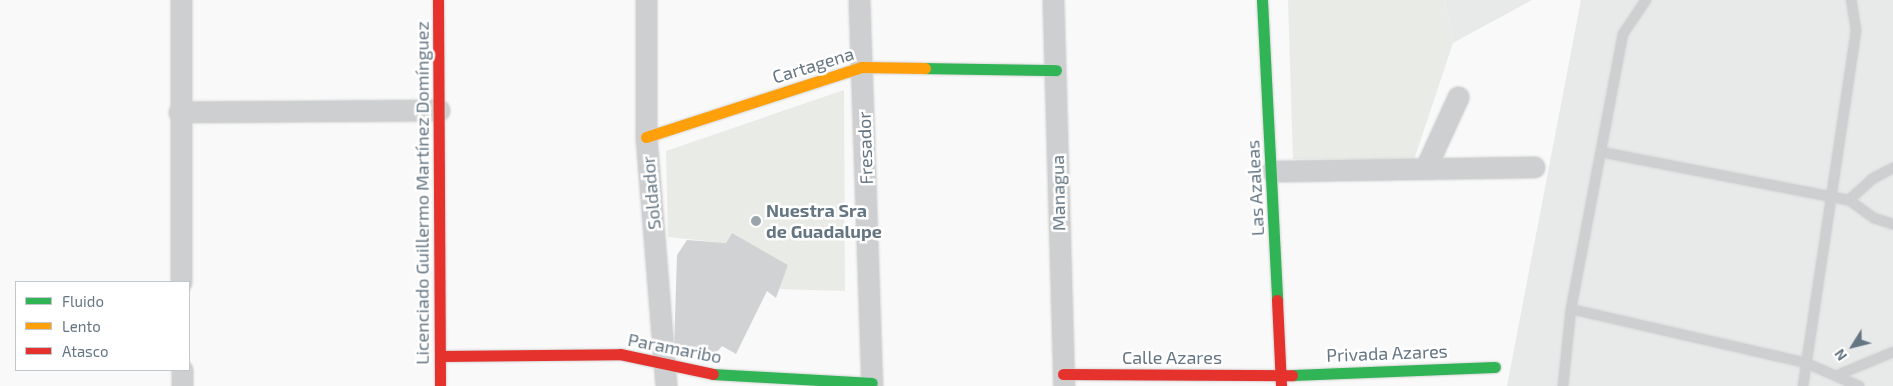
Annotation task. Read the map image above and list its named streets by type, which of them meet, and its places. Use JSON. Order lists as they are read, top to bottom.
{
  "streets": {
    "street": [
      "Cartagena",
      "Fresador",
      "Las Azaleas",
      "Licenciado Guillermo Martínez Domínguez",
      "Soldador",
      "Managua",
      "Paramaribo",
      "Privada Azares",
      "Calle Azares"
    ]
  },
  "crossings": [
    ["Cartagena", "Fresador"],
    ["Cartagena", "Soldador"],
    ["Cartagena", "Managua"],
    ["Fresador", "Paramaribo"],
    ["Las Azaleas", "Privada Azares"],
    ["Las Azaleas", "Calle Azares"],
    ["Licenciado Guillermo Martínez Domínguez", "Paramaribo"],
    ["Soldador", "Paramaribo"],
    ["Managua", "Calle Azares"],
    ["Privada Azares", "Calle Azares"]
  ],
  "places": ["Nuestra Sra de Guadalupe"],
  "legend": ["Fluido", "Lento", "Atasco"],
  "north": "bottom left"
}
